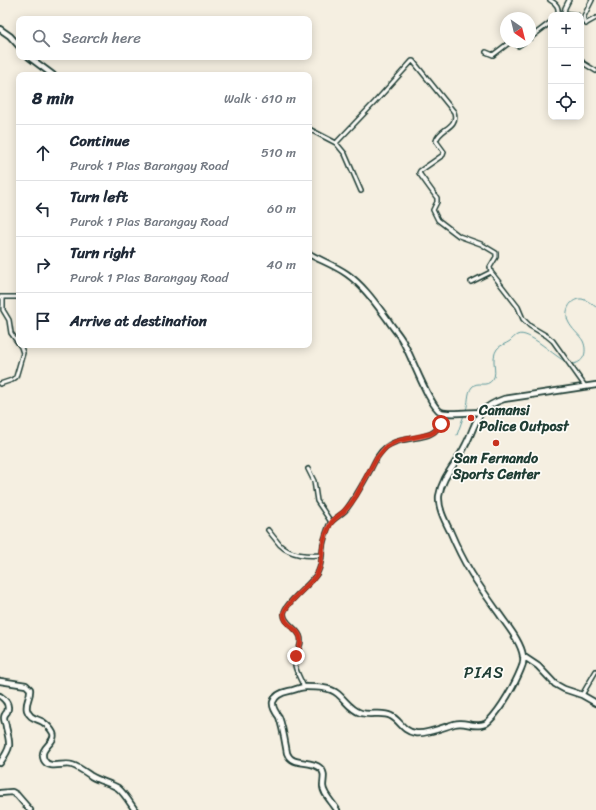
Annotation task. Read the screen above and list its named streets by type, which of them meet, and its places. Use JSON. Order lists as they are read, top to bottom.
{
  "districts": ["PIAS"],
  "places": ["Camansi Police Outpost", "San Fernando Sports Center"],
  "north": "bottom right",
  "page": {
    "map_buttons": ["+", "−"],
    "search": "Search here",
    "heading": ["8 min", "Walk · 610 m"],
    "list": [
      ["Continue", "Purok 1 Pias Barangay Road", "510 m"],
      ["Turn left", "Purok 1 Pias Barangay Road", "60 m"],
      ["Turn right", "Purok 1 Pias Barangay Road", "40 m"],
      "Arrive at destination"
    ]
  }
}
